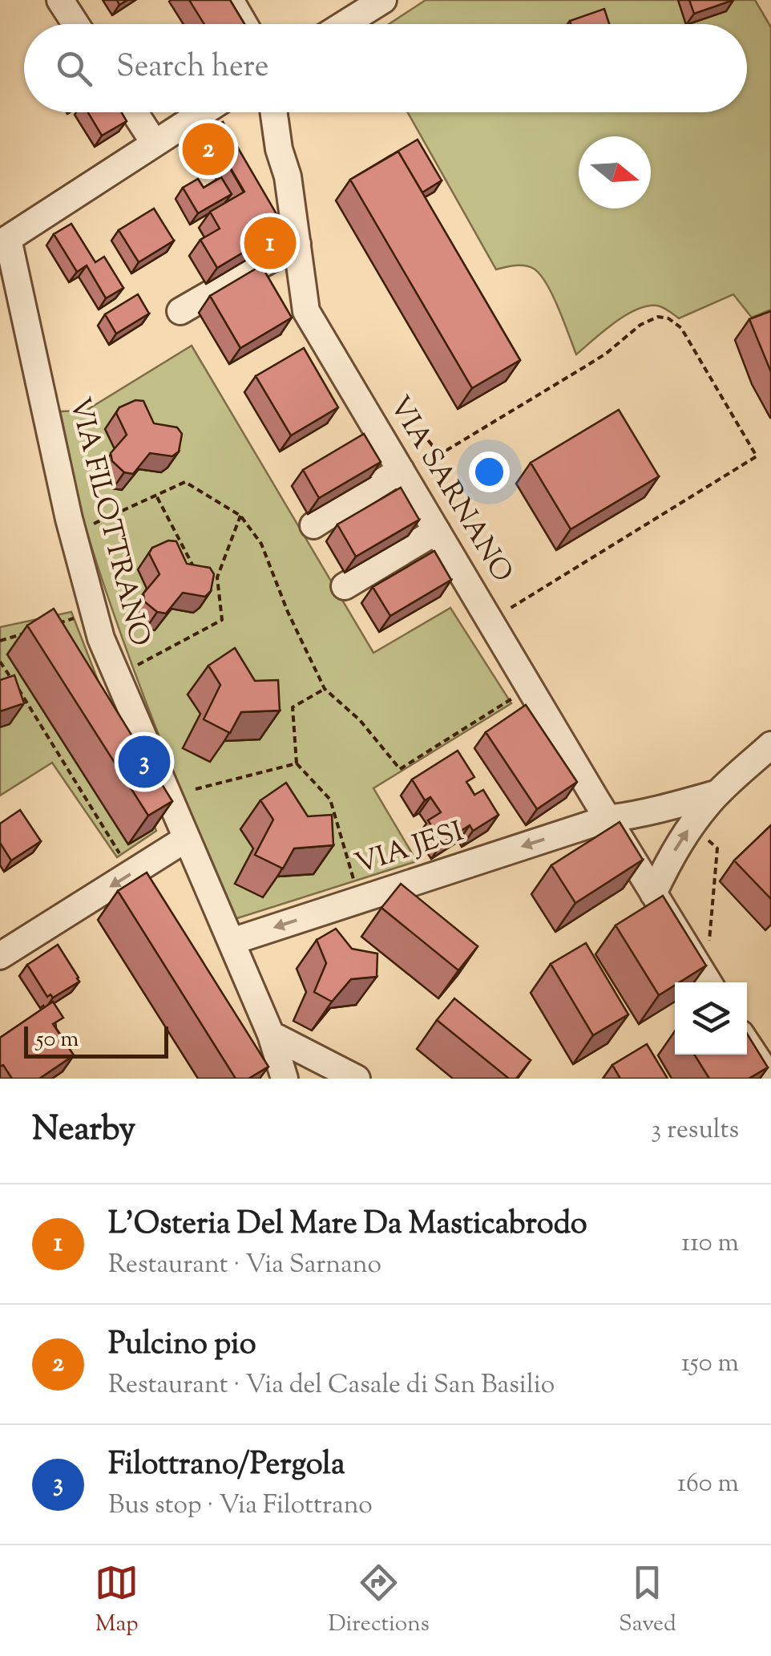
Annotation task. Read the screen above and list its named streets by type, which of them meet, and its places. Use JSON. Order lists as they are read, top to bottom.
{
  "streets": {
    "street": ["VIA SARNANO", "VIA FILOTTRANO", "VIA JESI"]
  },
  "crossings": [
    ["VIA SARNANO", "VIA JESI"],
    ["VIA FILOTTRANO", "VIA JESI"]
  ],
  "one_way": ["VIA JESI"],
  "scale_bar": "50 m",
  "north": "right",
  "page": {
    "search": "Search here",
    "pins": ["2", "1", "3"],
    "scale": "50 m",
    "heading": ["Nearby", "3 results"],
    "list": [
      {
        "mark": "1",
        "name": "L'Osteria Del Mare Da Masticabrodo",
        "note": "Restaurant · Via Sarnano",
        "value": "110 m"
      },
      {
        "mark": "2",
        "name": "Pulcino pio",
        "note": "Restaurant · Via del Casale di San Basilio",
        "value": "150 m"
      },
      {
        "mark": "3",
        "name": "Filottrano/Pergola",
        "note": "Bus stop · Via Filottrano",
        "value": "160 m"
      }
    ],
    "nav": ["Map", "Directions", "Saved"]
  }
}
